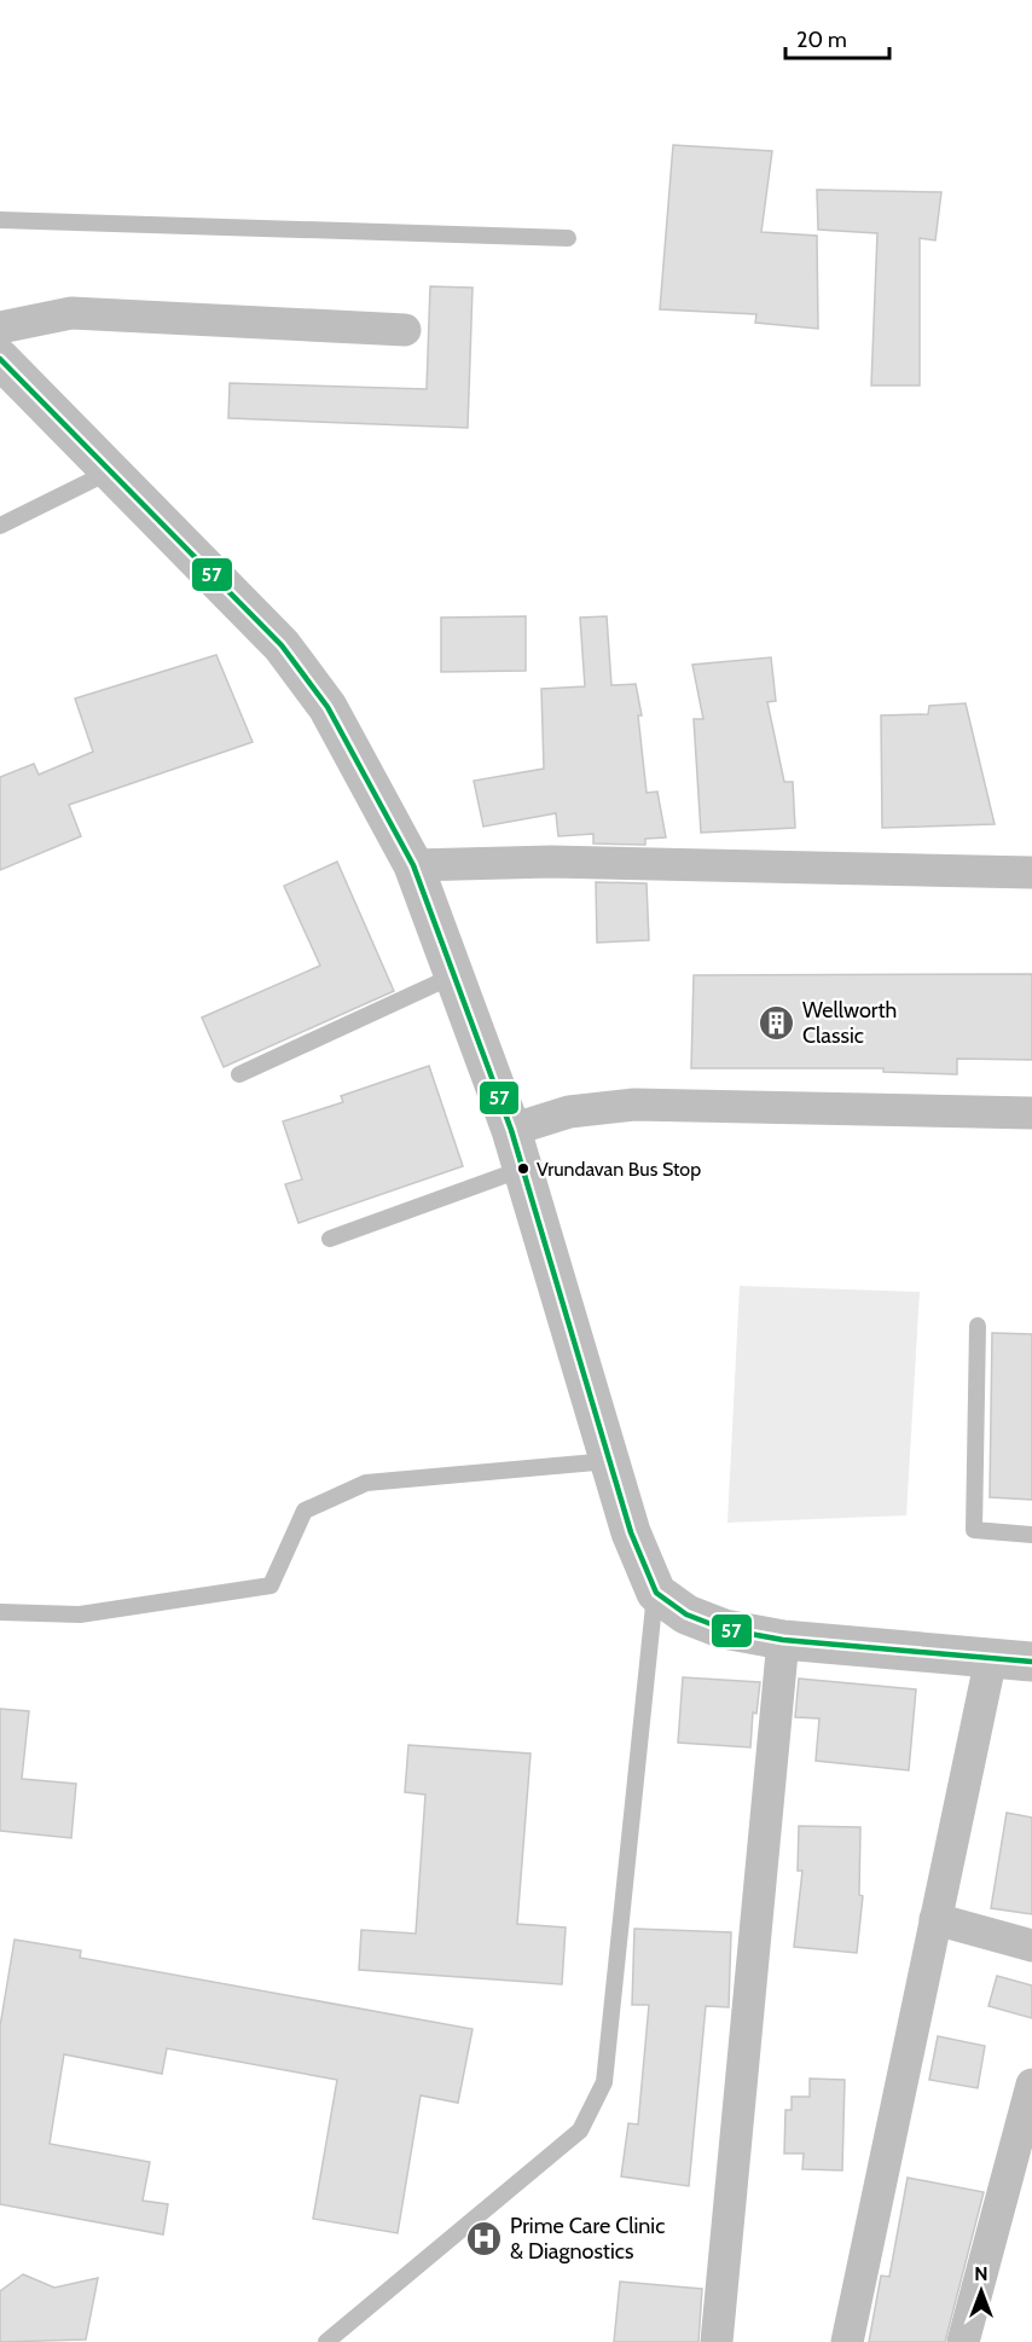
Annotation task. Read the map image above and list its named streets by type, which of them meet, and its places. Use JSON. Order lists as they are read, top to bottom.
{
  "places": {
    "building": ["Wellworth Classic"],
    "other": ["Vrundavan Bus Stop"],
    "hospital": ["Prime Care Clinic & Diagnostics"]
  },
  "lines": ["transit line 57"],
  "scale_bar": "20 m",
  "north": "top"
}
